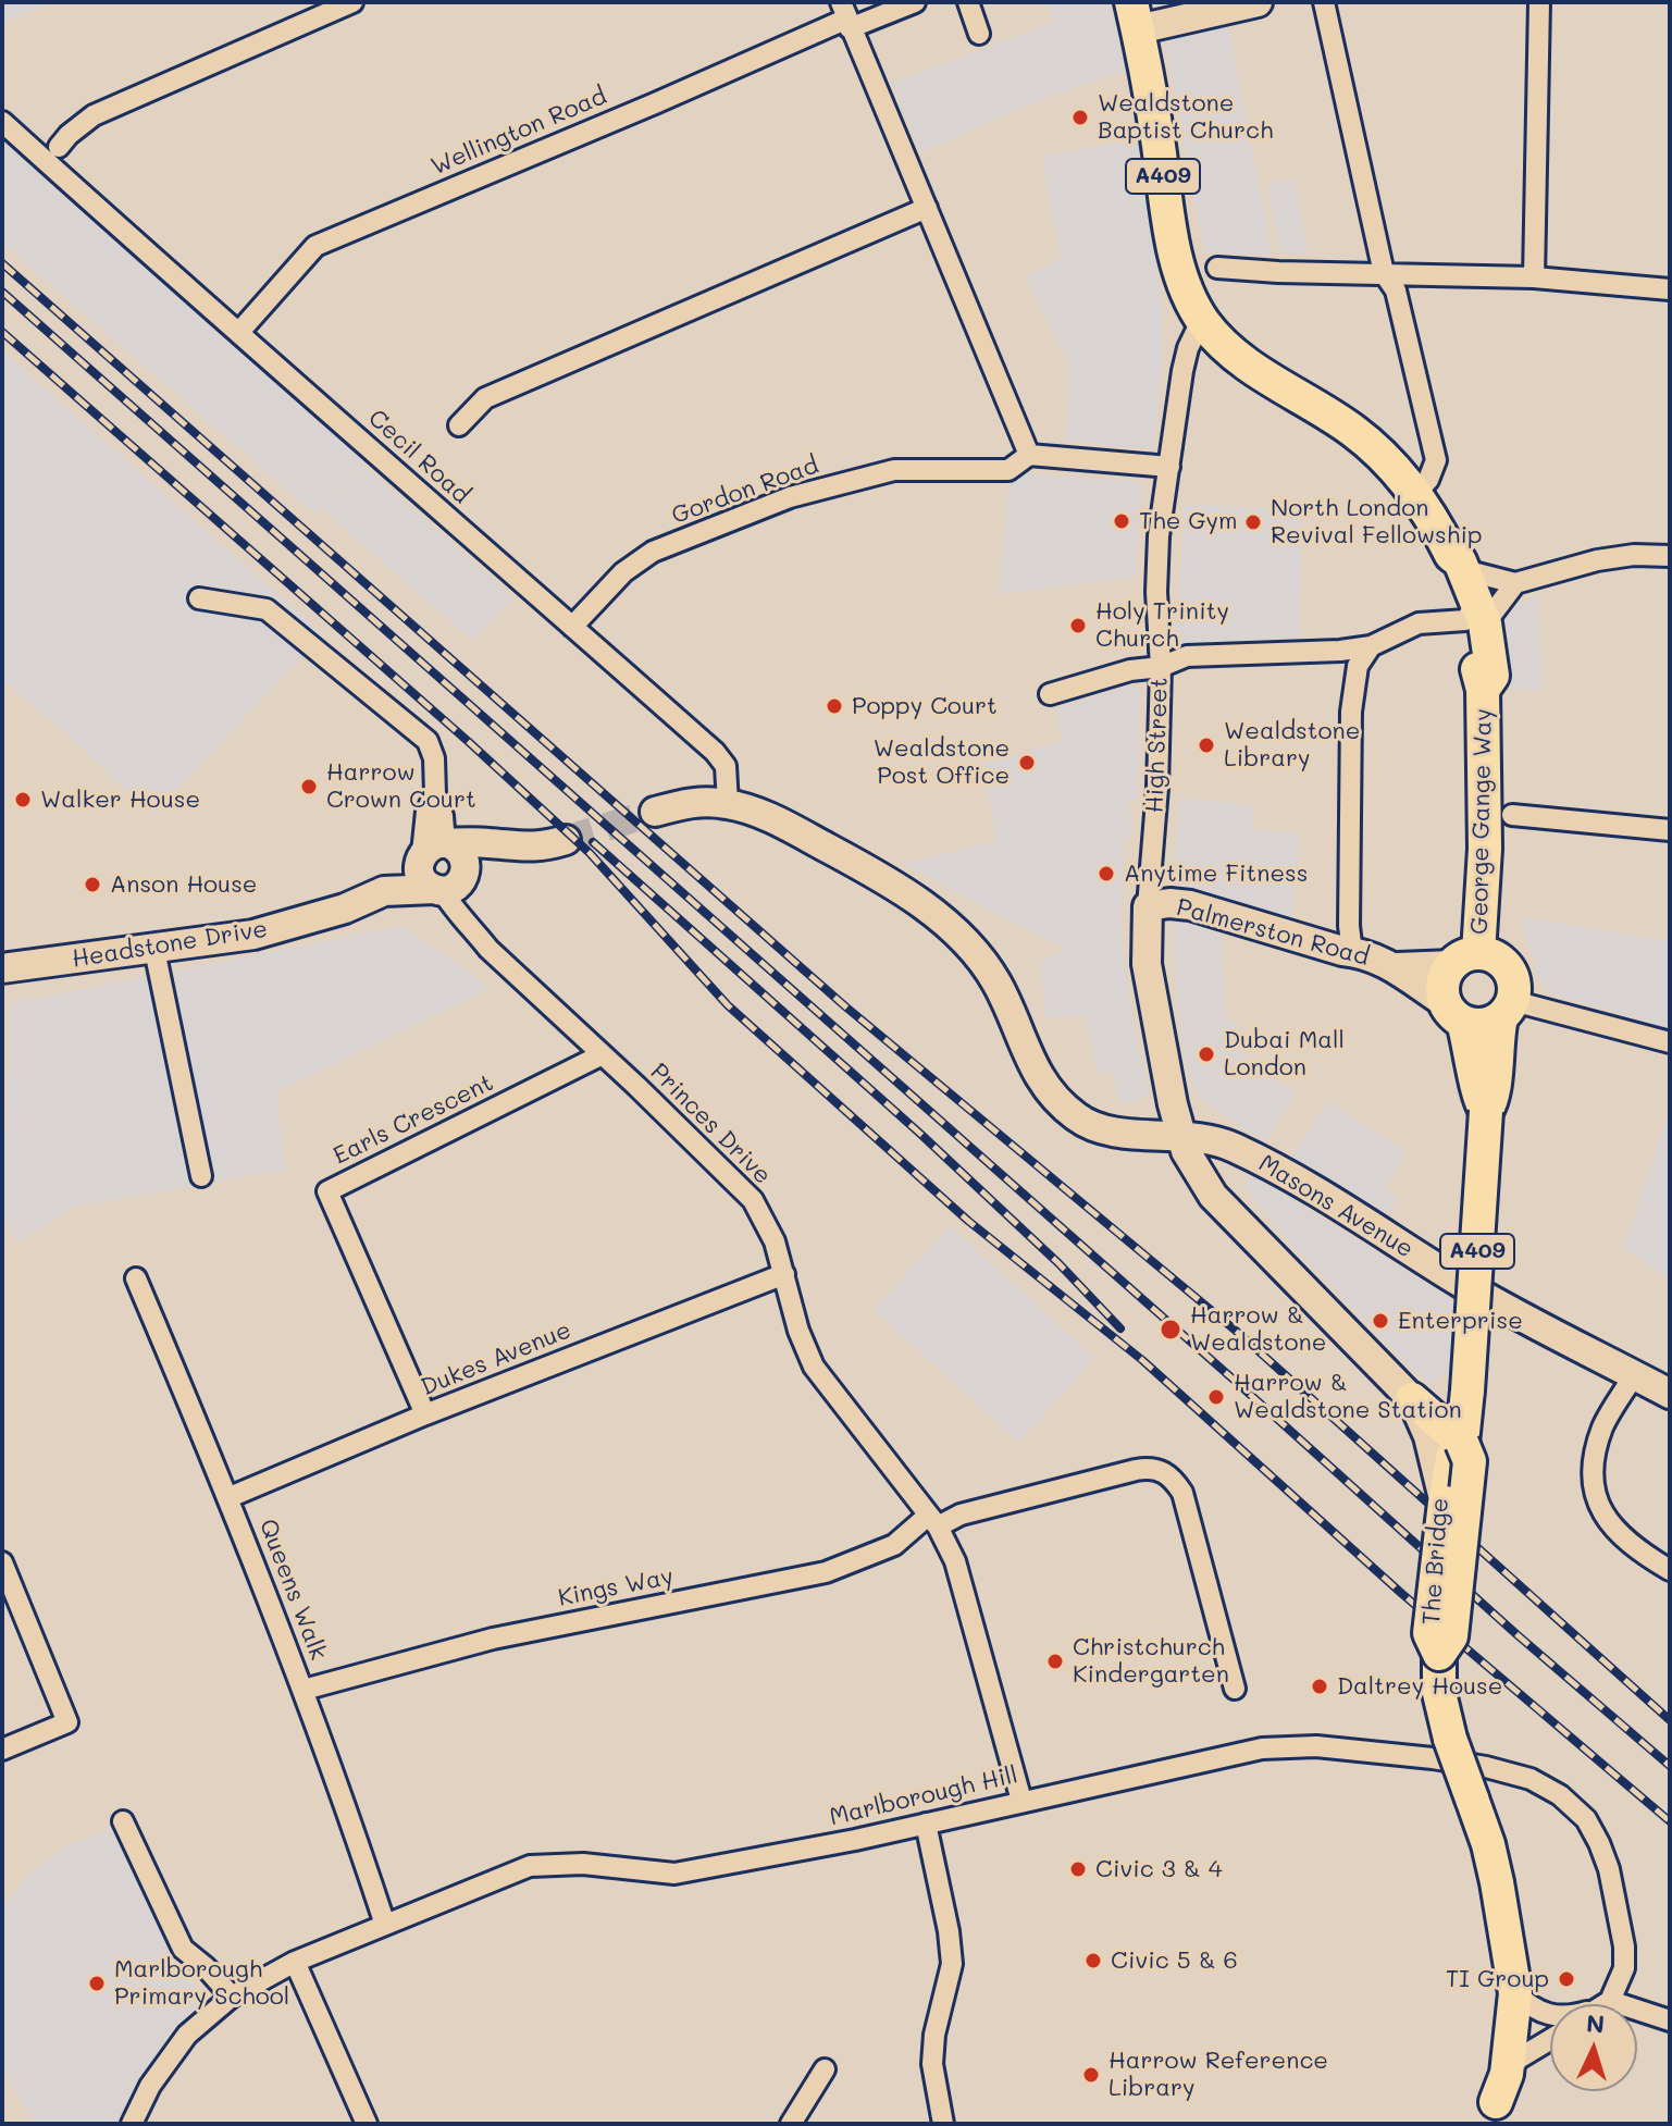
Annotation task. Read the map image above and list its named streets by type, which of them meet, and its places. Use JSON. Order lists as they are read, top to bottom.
{
  "streets": {
    "main road": ["A409", "George Gange Way", "The Bridge"],
    "street": [
      "Wellington Road",
      "Cecil Road",
      "Gordon Road",
      "High Street",
      "Palmerston Road",
      "Headstone Drive",
      "Earls Crescent",
      "Princes Drive",
      "Masons Avenue",
      "Dukes Avenue",
      "Kings Way",
      "Queens Walk",
      "Marlborough Hill"
    ]
  },
  "crossings": [
    ["Wellington Road", "Cecil Road"],
    ["A409", "High Street"],
    ["A409", "George Gange Way"],
    ["A409", "Palmerston Road"],
    ["A409", "The Bridge"],
    ["Cecil Road", "Gordon Road"],
    ["Cecil Road", "Masons Avenue"],
    ["Gordon Road", "High Street"],
    ["High Street", "George Gange Way"],
    ["High Street", "Palmerston Road"],
    ["High Street", "Masons Avenue"],
    ["High Street", "The Bridge"],
    ["George Gange Way", "Palmerston Road"],
    ["Headstone Drive", "Princes Drive"],
    ["Earls Crescent", "Princes Drive"],
    ["Earls Crescent", "Dukes Avenue"],
    ["Princes Drive", "Dukes Avenue"],
    ["Princes Drive", "Kings Way"],
    ["Princes Drive", "Marlborough Hill"],
    ["Masons Avenue", "The Bridge"],
    ["Dukes Avenue", "Queens Walk"],
    ["Kings Way", "Queens Walk"],
    ["Queens Walk", "Marlborough Hill"]
  ],
  "places": [
    "Wealdstone Baptist Church",
    "The Gym",
    "North London Revival Fellowship",
    "Holy Trinity Church",
    "Poppy Court",
    "Wealdstone Library",
    "Wealdstone Post Office",
    "Harrow Crown Court",
    "Walker House",
    "Anytime Fitness",
    "Anson House",
    "Dubai Mall London",
    "Enterprise",
    "Harrow & Wealdstone",
    "Harrow & Wealdstone Station",
    "Christchurch Kindergarten",
    "Daltrey House",
    "Civic 3 & 4",
    "Civic 5 & 6",
    "TI Group",
    "Marlborough Primary School",
    "Harrow Reference Library"
  ],
  "north": "top"
}
